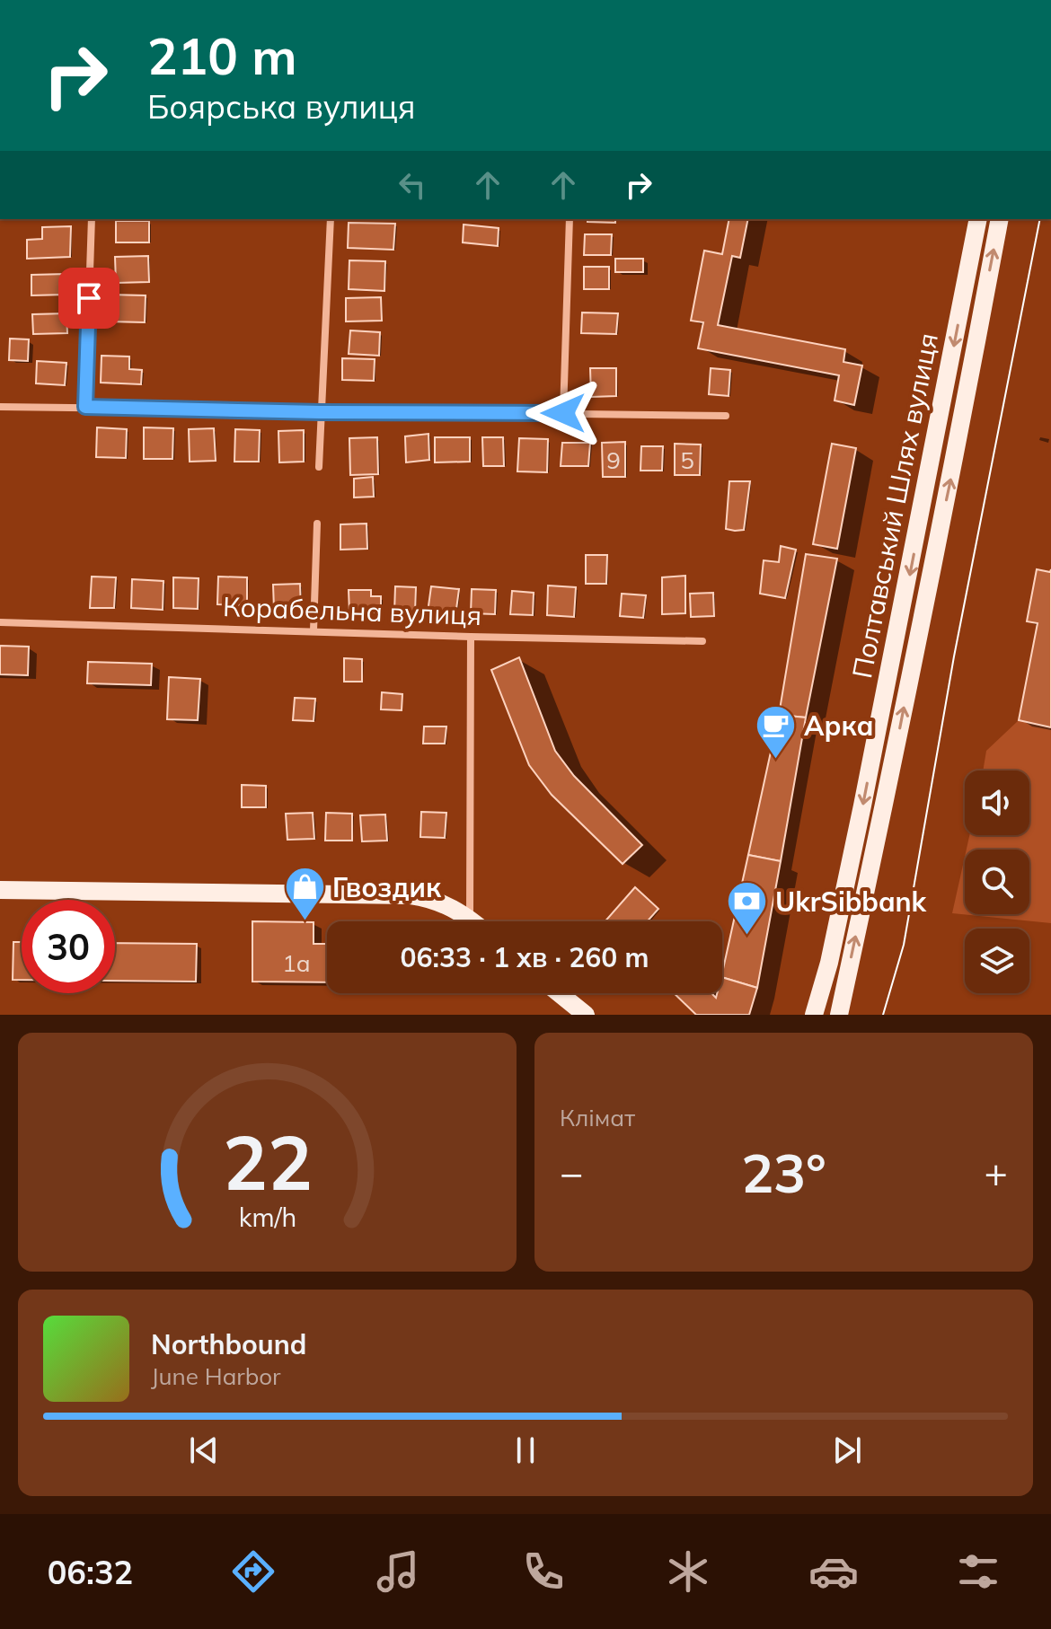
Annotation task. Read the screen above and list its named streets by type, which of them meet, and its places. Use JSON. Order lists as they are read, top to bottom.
{
  "streets": {
    "main road": ["Полтавський Шлях вулиця"],
    "street": ["Корабельна вулиця"]
  },
  "places": {
    "cafe": ["Арка"],
    "shop": ["Гвоздик"],
    "bank": ["UkrSibbank"]
  },
  "house_numbers": ["9", "5", "1а"],
  "page": {
    "turn": ["210 m", "Боярська вулиця"],
    "limit": "30",
    "trip": "06:33 · 1 хв · 260 m",
    "tile": "Клімат",
    "heat": ["−", "23°", "+"],
    "song": ["Northbound", "June Harbor"],
    "tabs": "06:32",
    "gauge": ["22", "km/h"]
  }
}
